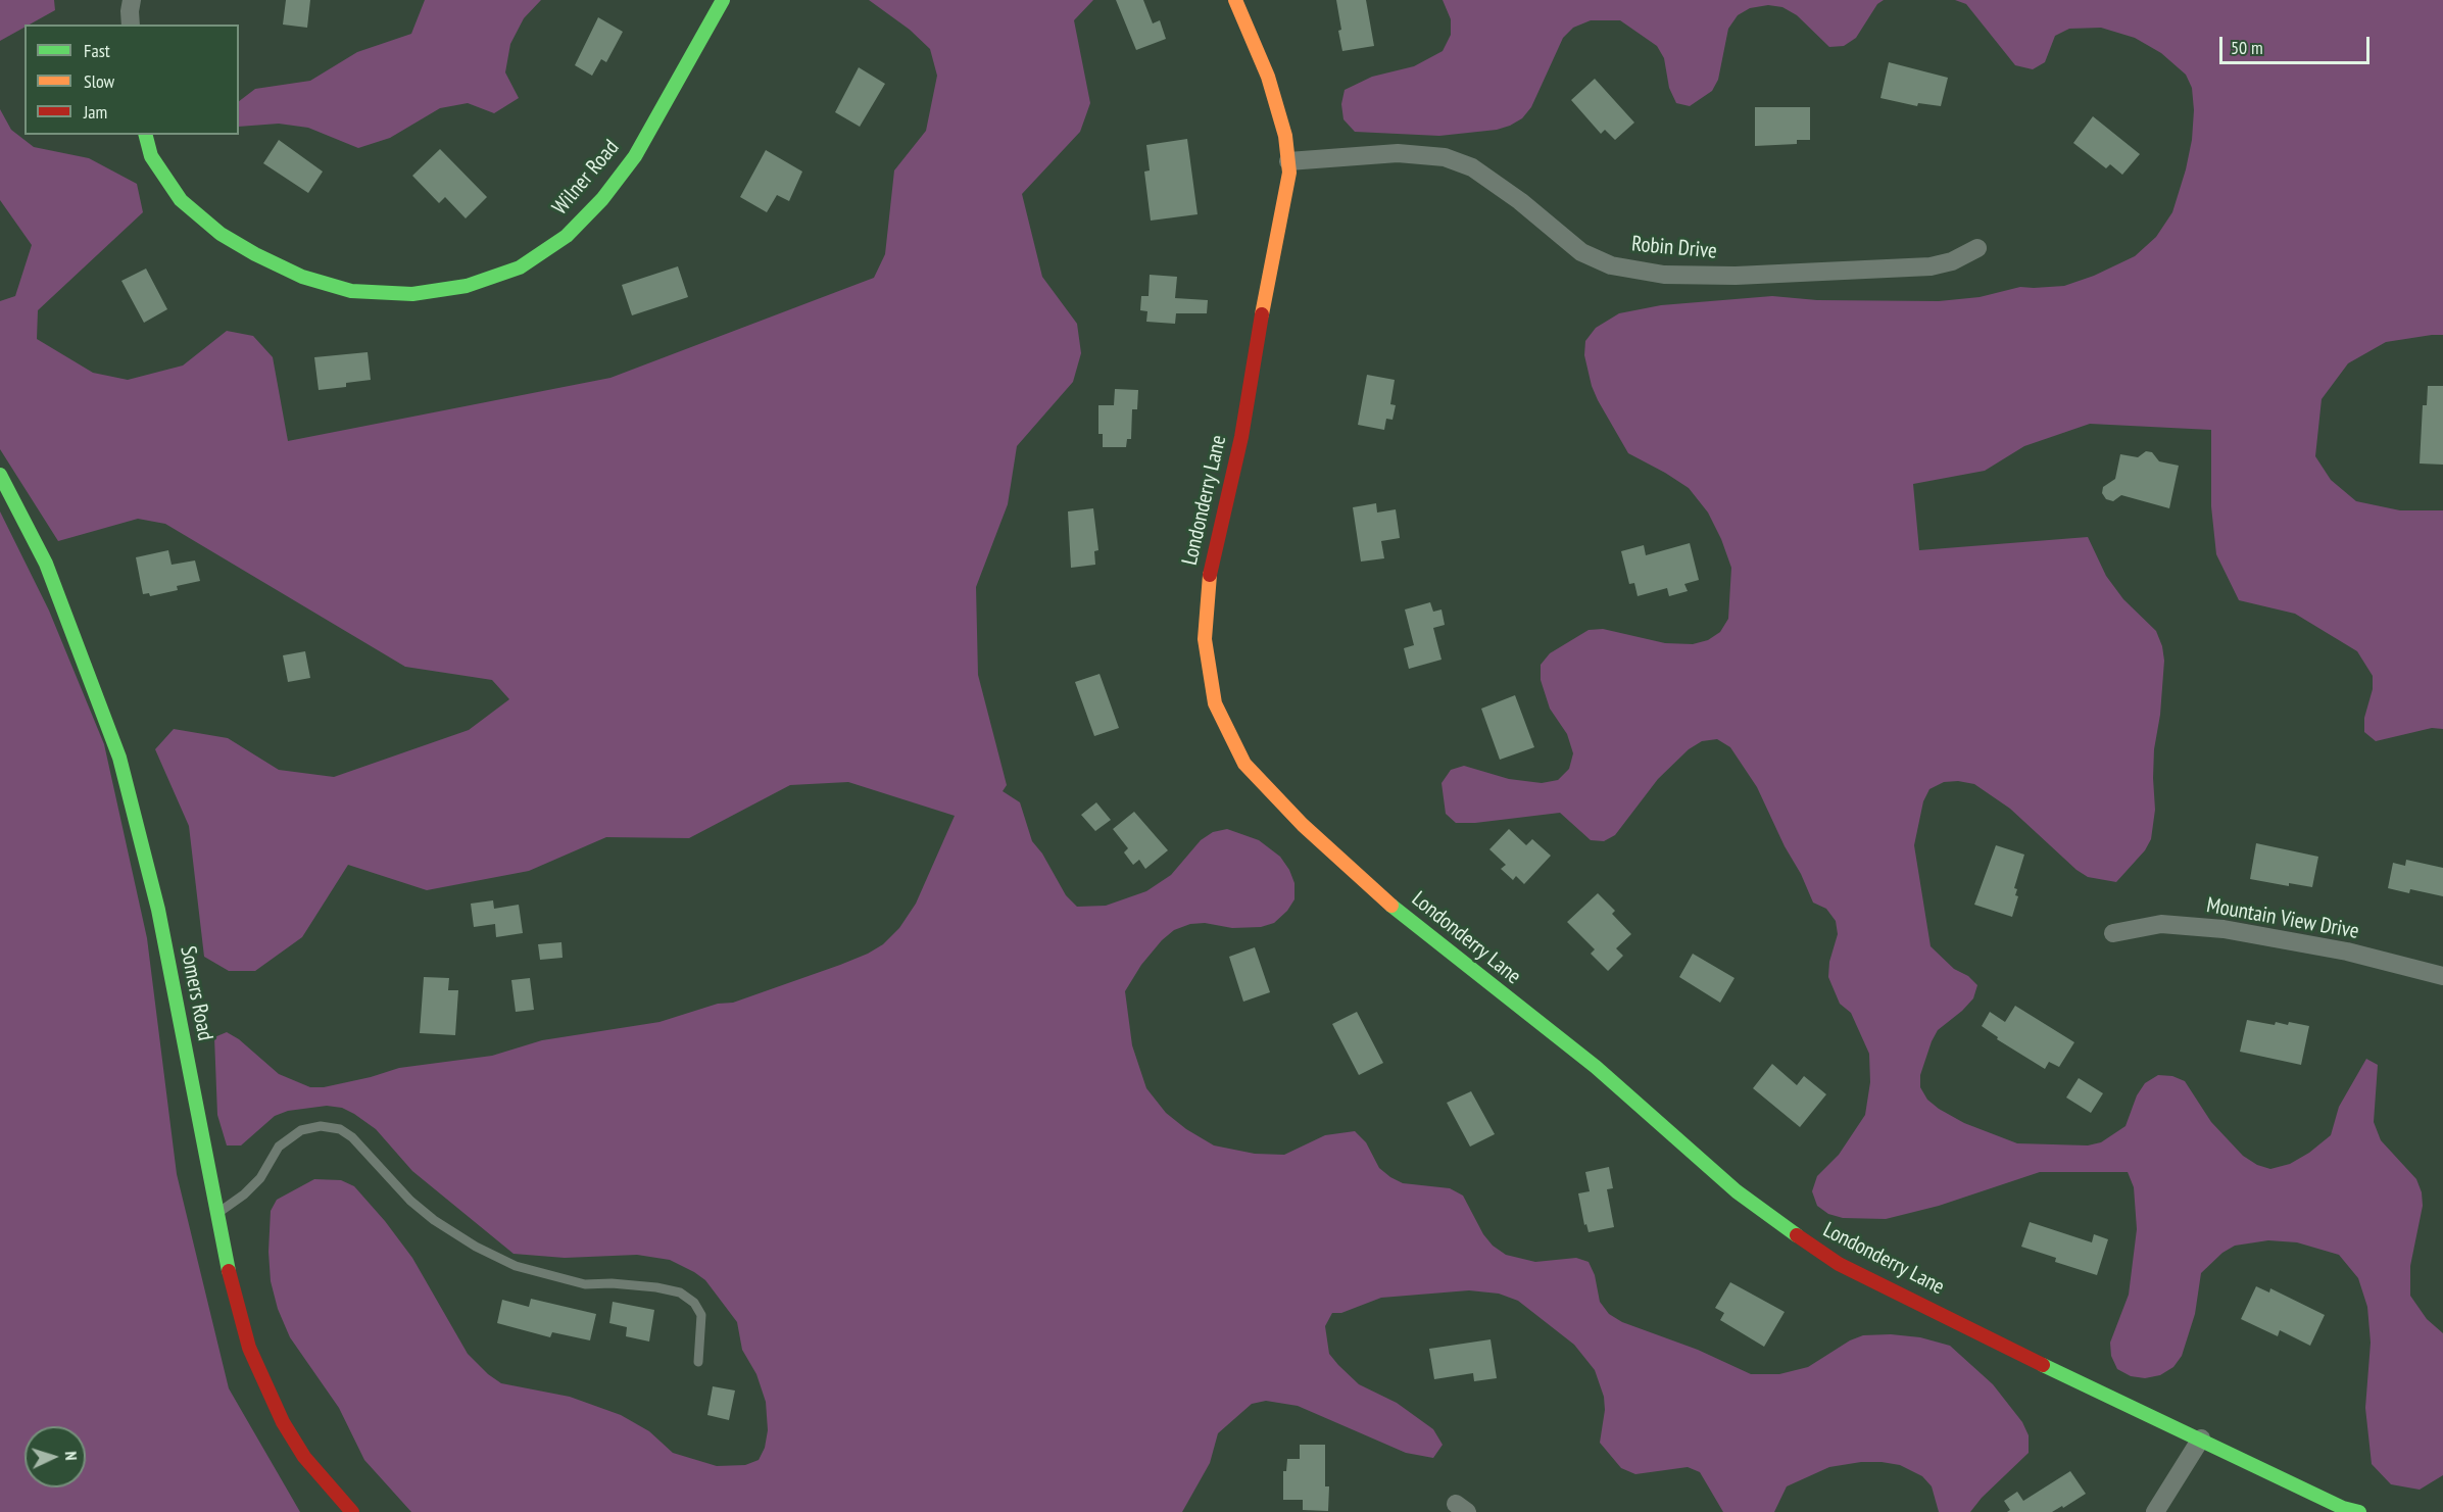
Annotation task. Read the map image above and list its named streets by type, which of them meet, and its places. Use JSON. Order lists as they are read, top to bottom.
{
  "streets": {
    "street": [
      "Wilner Road",
      "Robin Drive",
      "Londonderry Lane",
      "Mountain View Drive",
      "Somers Road"
    ]
  },
  "crossings": [
    ["Robin Drive", "Londonderry Lane"]
  ],
  "legend": ["Fast", "Slow", "Jam"],
  "scale_bar": "50 m",
  "north": "right"
}
